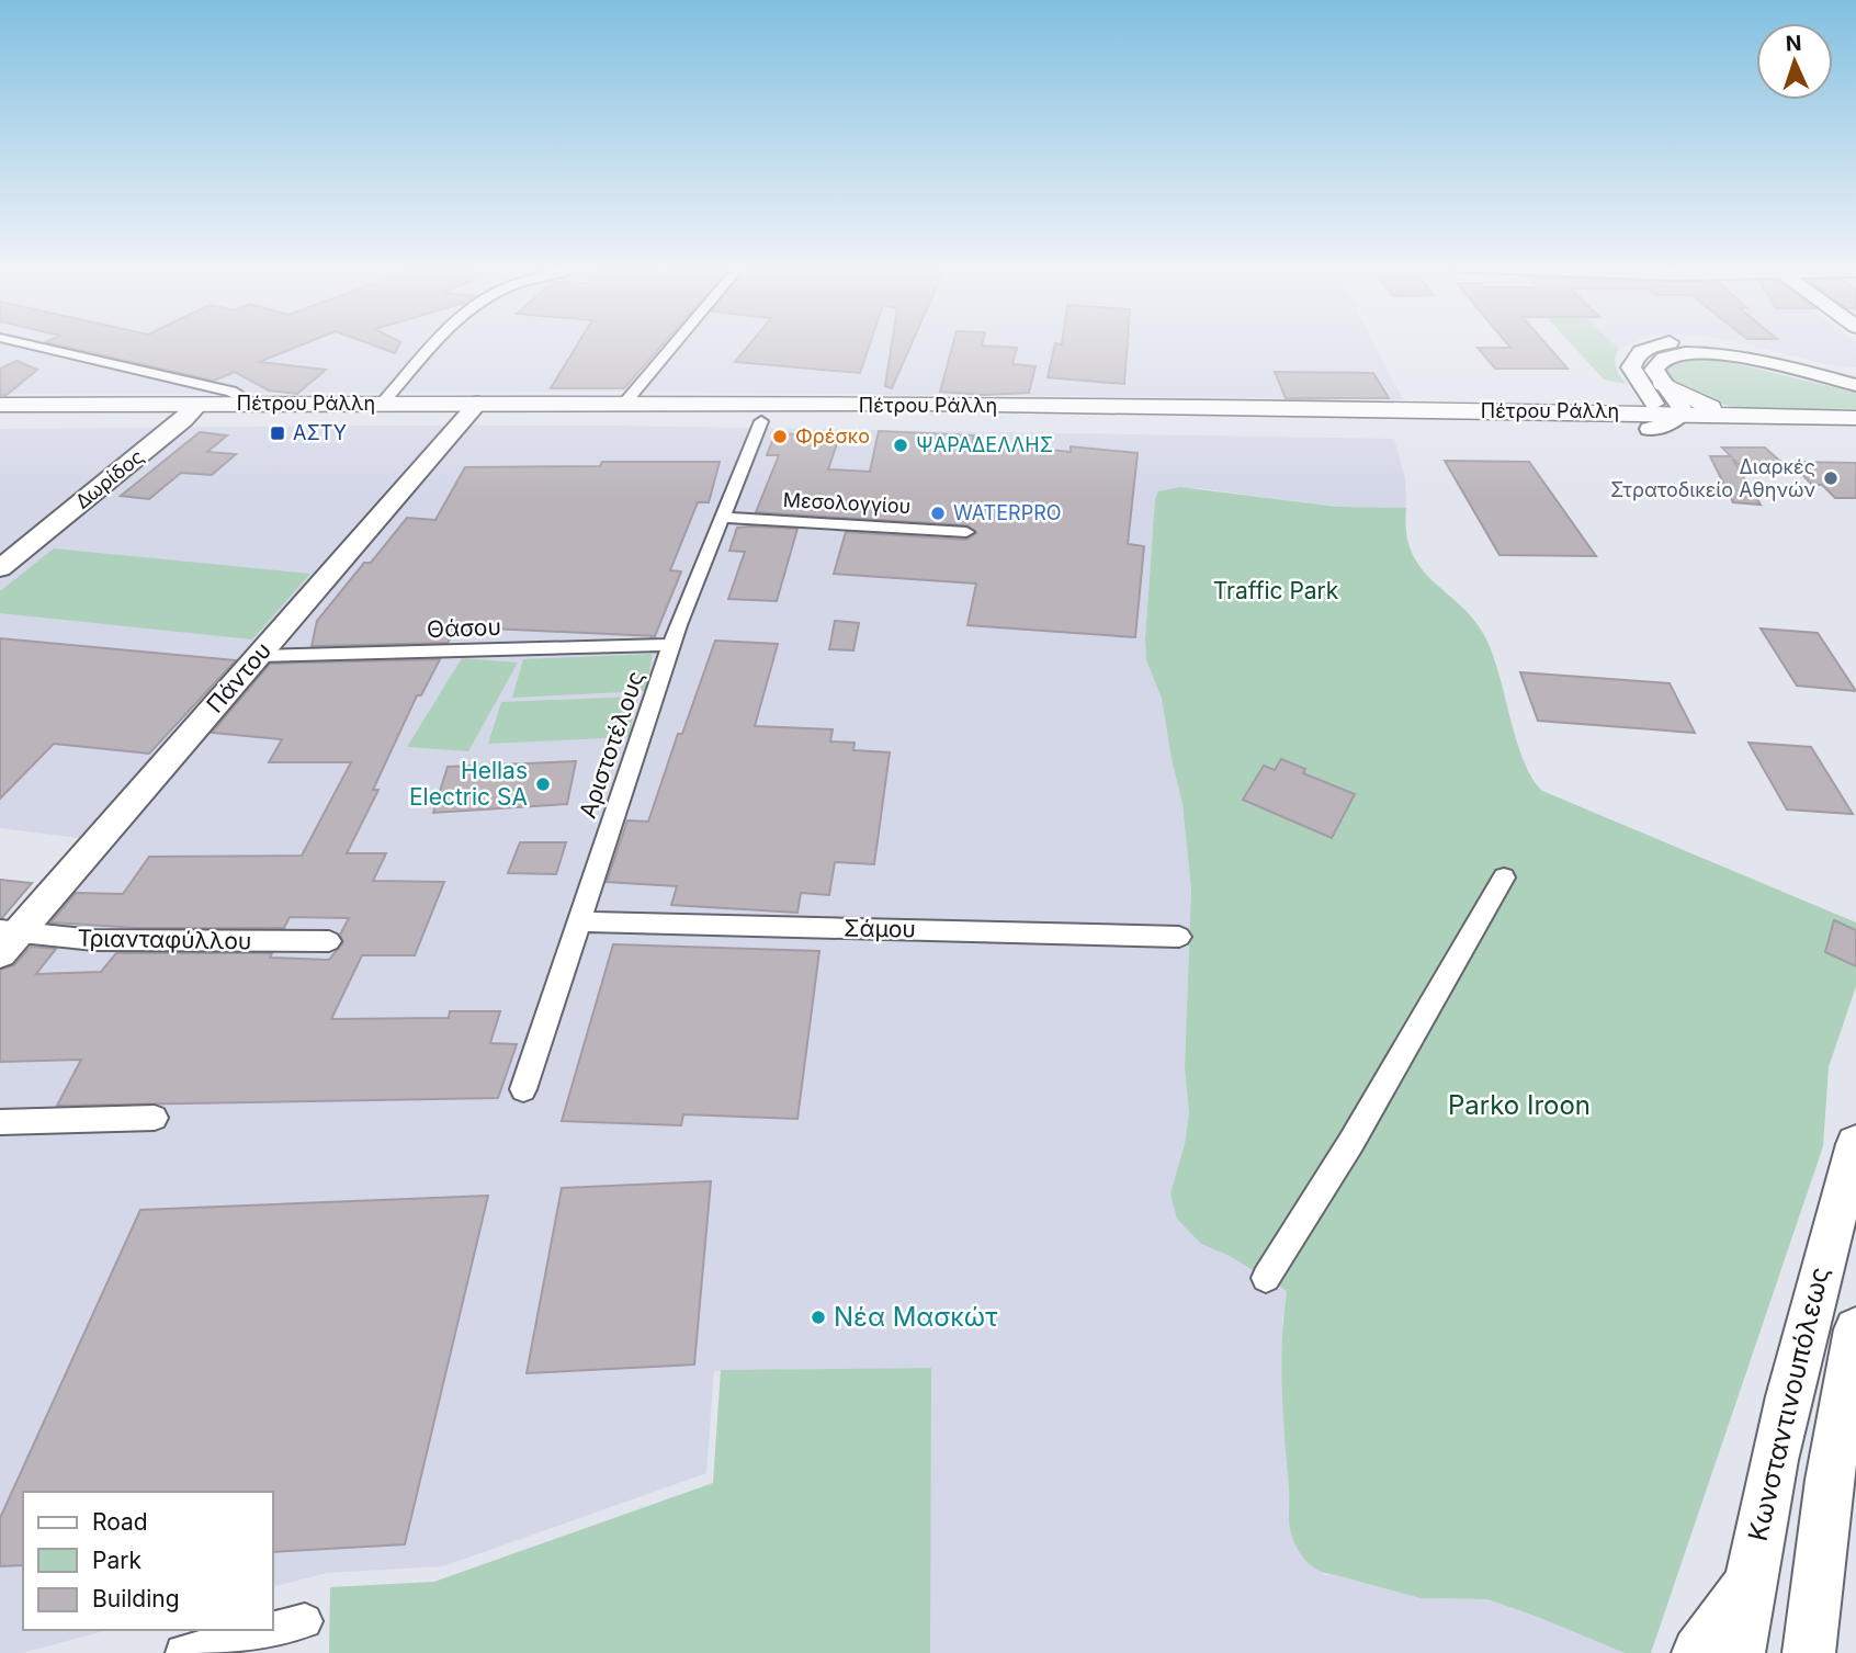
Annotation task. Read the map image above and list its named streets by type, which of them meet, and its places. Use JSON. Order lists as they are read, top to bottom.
{
  "streets": {
    "main road": ["Πέτρου Ράλλη"],
    "street": [
      "Δωρίδος",
      "Μεσολογγίου",
      "Θάσου",
      "Πάντου",
      "Αριστοτέλους",
      "Σάμου",
      "Τριανταφύλλου",
      "Κωνσταντινουπόλεως"
    ]
  },
  "crossings": [
    ["Πέτρου Ράλλη", "Δωρίδος"],
    ["Πέτρου Ράλλη", "Πάντου"],
    ["Πέτρου Ράλλη", "Αριστοτέλους"],
    ["Μεσολογγίου", "Αριστοτέλους"],
    ["Θάσου", "Πάντου"],
    ["Θάσου", "Αριστοτέλους"],
    ["Πάντου", "Τριανταφύλλου"],
    ["Αριστοτέλους", "Σάμου"]
  ],
  "parks": ["Traffic Park", "Parko Iroon"],
  "places": {
    "transit": ["ΑΣΤΥ"],
    "other": [
      "Φρέσκο",
      "ΨΑΡΑΔΕΛΛΗΣ",
      "Διαρκές Στρατοδικείο Αθηνών",
      "WATERPRO",
      "Hellas Electric SA",
      "Νέα Μασκώτ"
    ]
  },
  "legend": ["Road", "Park", "Building"],
  "north": "top"
}
